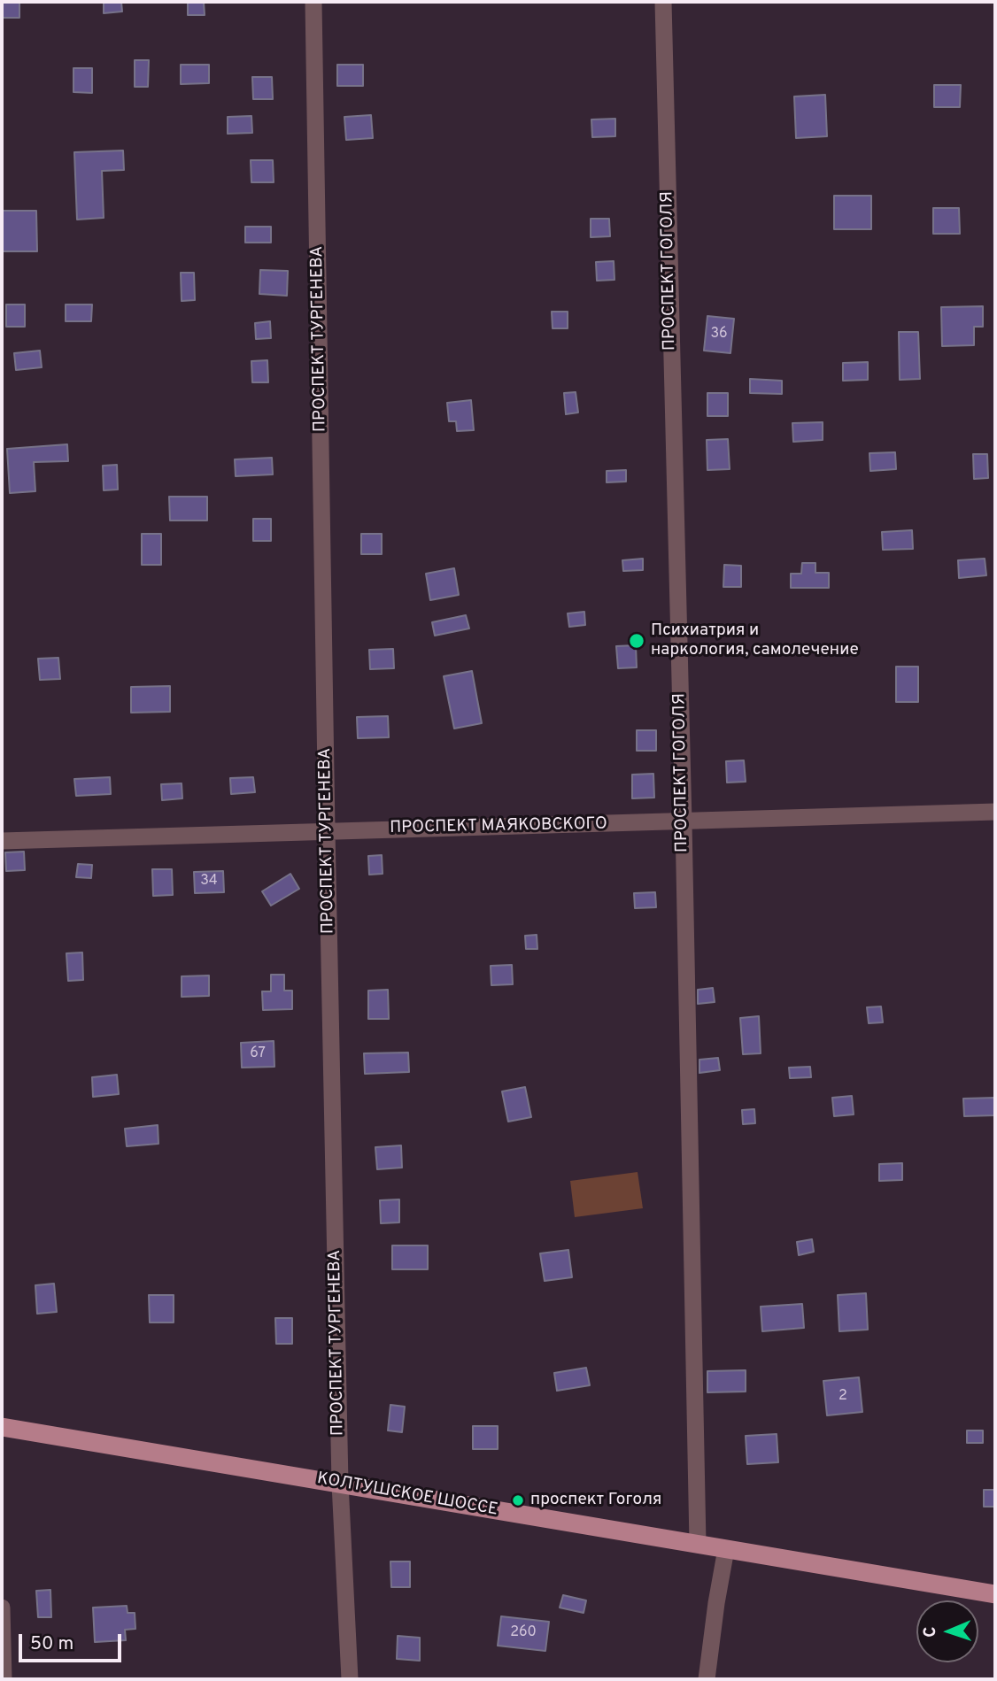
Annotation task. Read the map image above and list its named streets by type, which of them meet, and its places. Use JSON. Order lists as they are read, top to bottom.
{
  "streets": {
    "main road": ["КОЛТУШСКОЕ ШОССЕ"],
    "street": ["ПРОСПЕКТ ГОГОЛЯ", "ПРОСПЕКТ ТУРГЕНЕВА", "ПРОСПЕКТ МАЯКОВСКОГО"]
  },
  "crossings": [
    ["ПРОСПЕКТ ГОГОЛЯ", "ПРОСПЕКТ МАЯКОВСКОГО"],
    ["ПРОСПЕКТ ГОГОЛЯ", "КОЛТУШСКОЕ ШОССЕ"],
    ["ПРОСПЕКТ ТУРГЕНЕВА", "ПРОСПЕКТ МАЯКОВСКОГО"],
    ["ПРОСПЕКТ ТУРГЕНЕВА", "КОЛТУШСКОЕ ШОССЕ"]
  ],
  "places": ["Психиатрия и наркология, самолечение", "проспект Гоголя"],
  "house_numbers": [
    "36",
    "34",
    "67",
    "2",
    "260"
  ],
  "scale_bar": "50 m",
  "north": "left"
}
